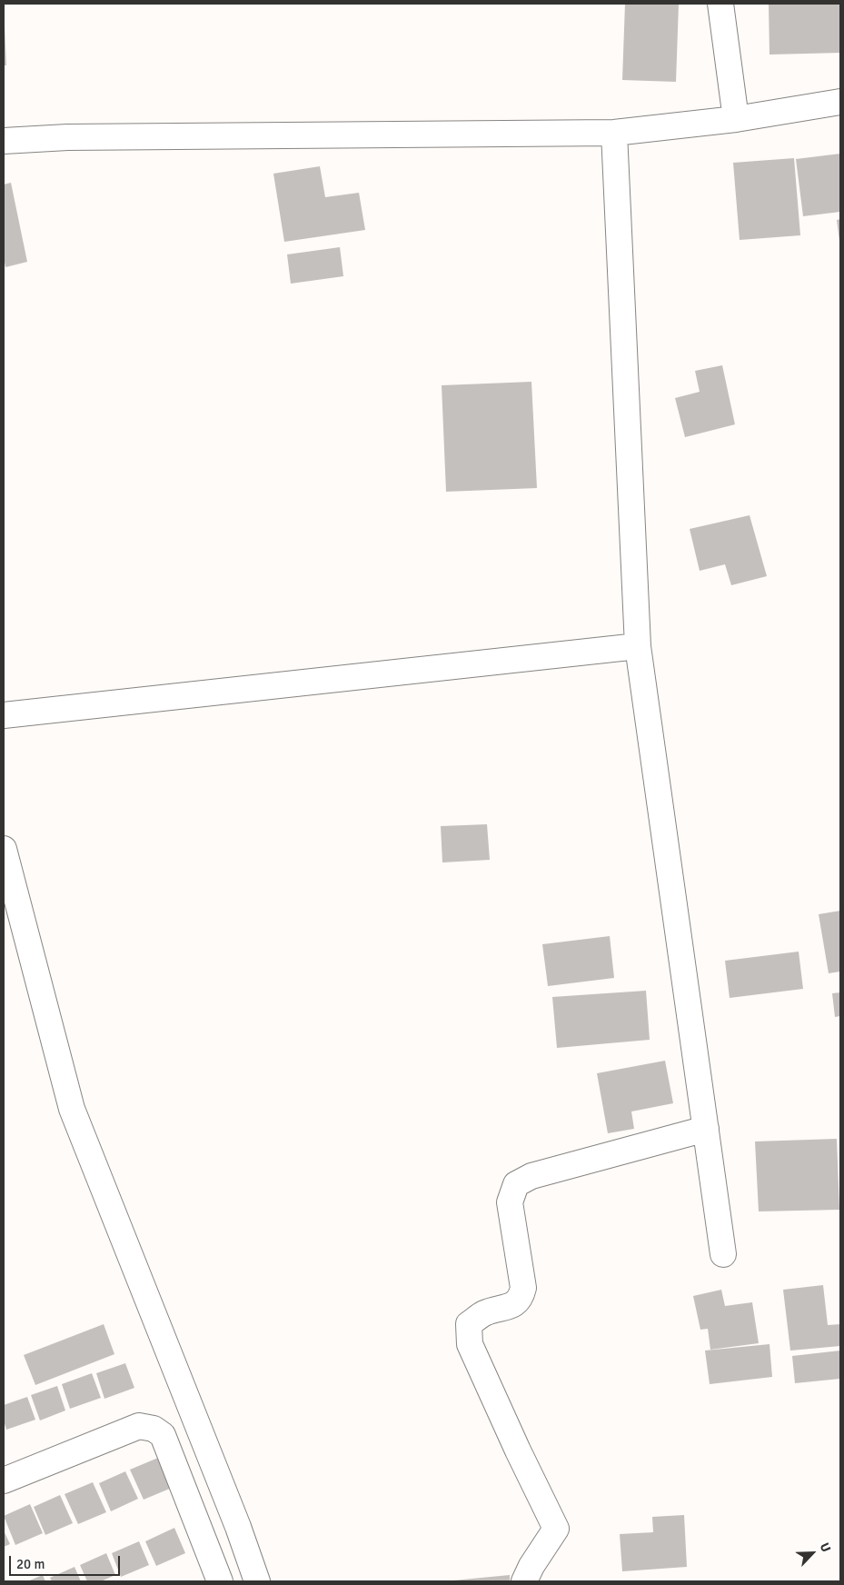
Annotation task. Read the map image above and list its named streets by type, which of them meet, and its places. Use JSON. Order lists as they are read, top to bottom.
{
  "scale_bar": "20 m",
  "north": "top right"
}
